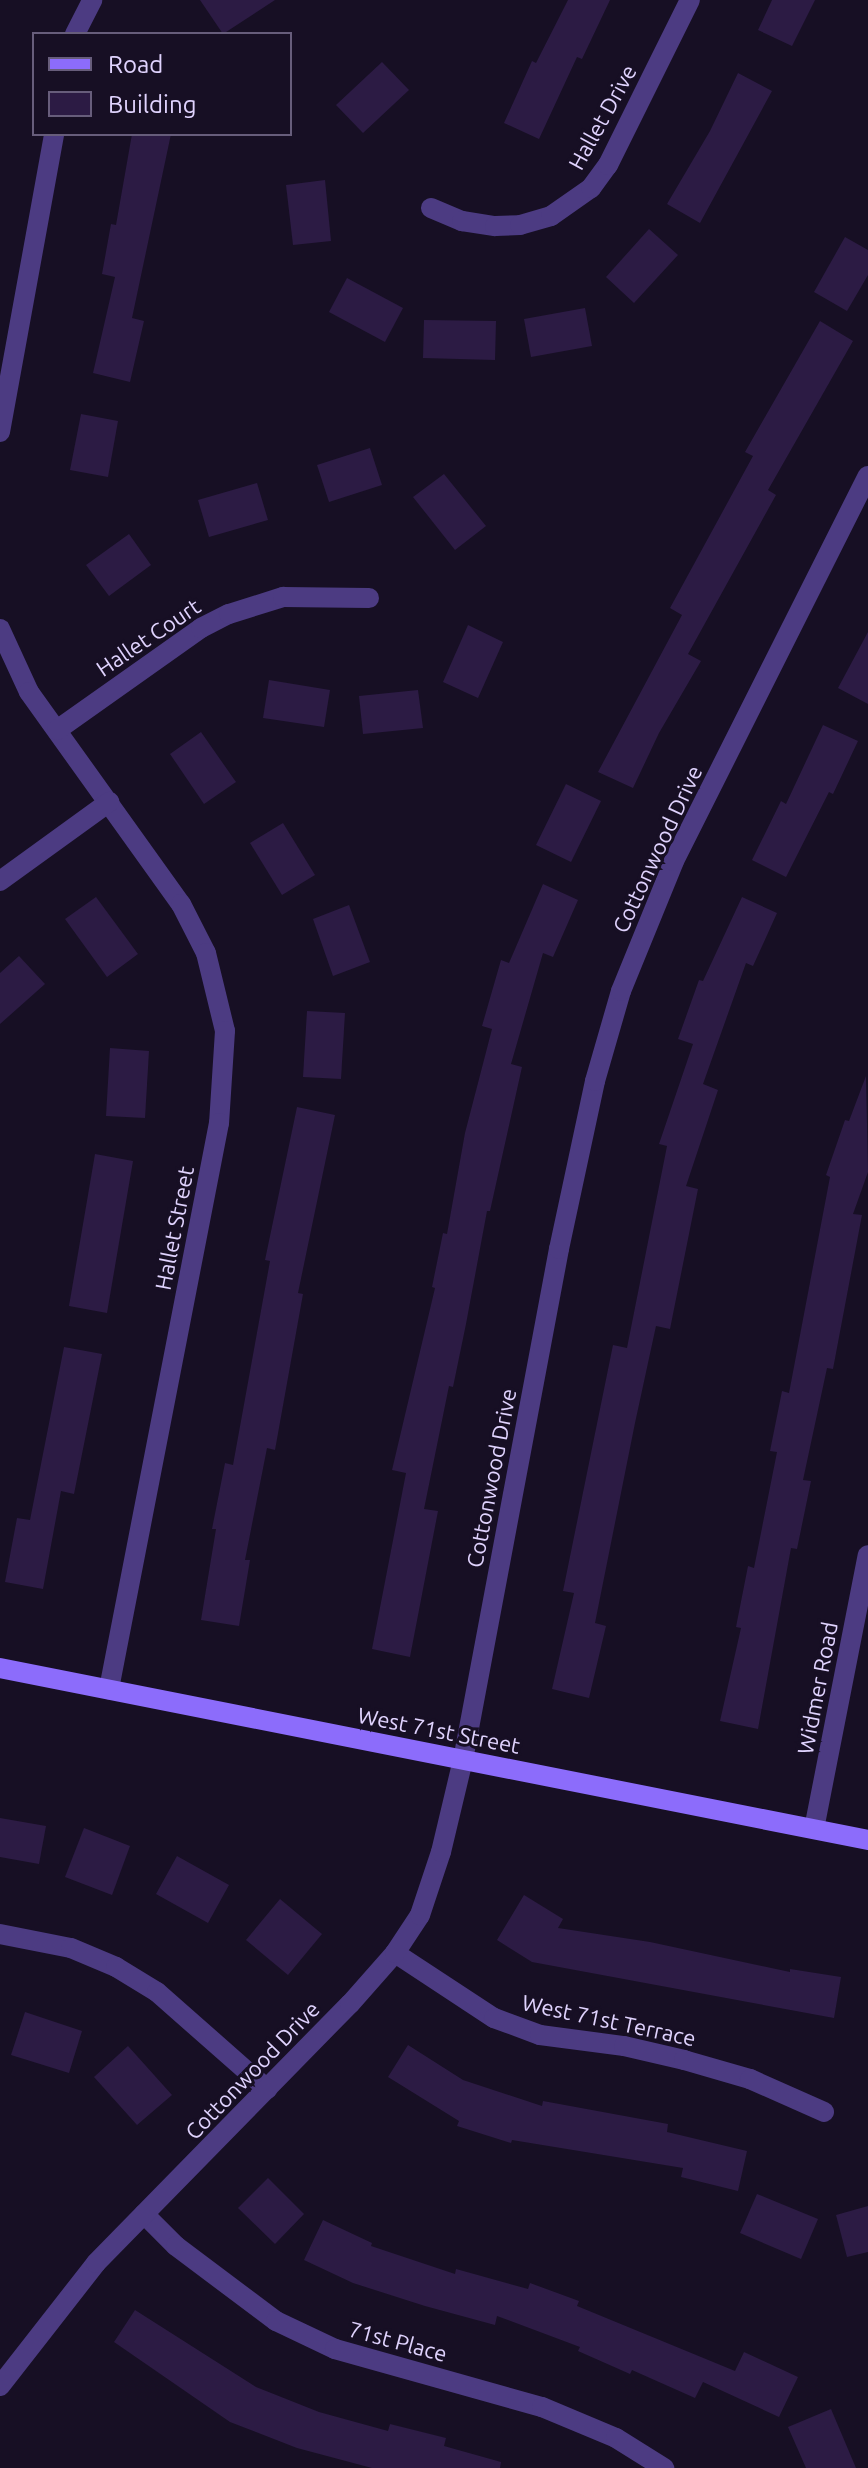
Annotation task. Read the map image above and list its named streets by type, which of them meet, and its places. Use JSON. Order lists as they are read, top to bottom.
{
  "streets": {
    "street": [
      "Hallet Drive",
      "Hallet Court",
      "Cottonwood Drive",
      "Hallet Street",
      "Widmer Road",
      "West 71st Street",
      "West 71st Terrace",
      "71st Place"
    ]
  },
  "crossings": [
    ["Hallet Court", "Hallet Street"],
    ["Cottonwood Drive", "West 71st Street"],
    ["Cottonwood Drive", "West 71st Terrace"],
    ["Cottonwood Drive", "71st Place"],
    ["Hallet Street", "West 71st Street"],
    ["Widmer Road", "West 71st Street"]
  ],
  "legend": ["Road", "Building"]
}
